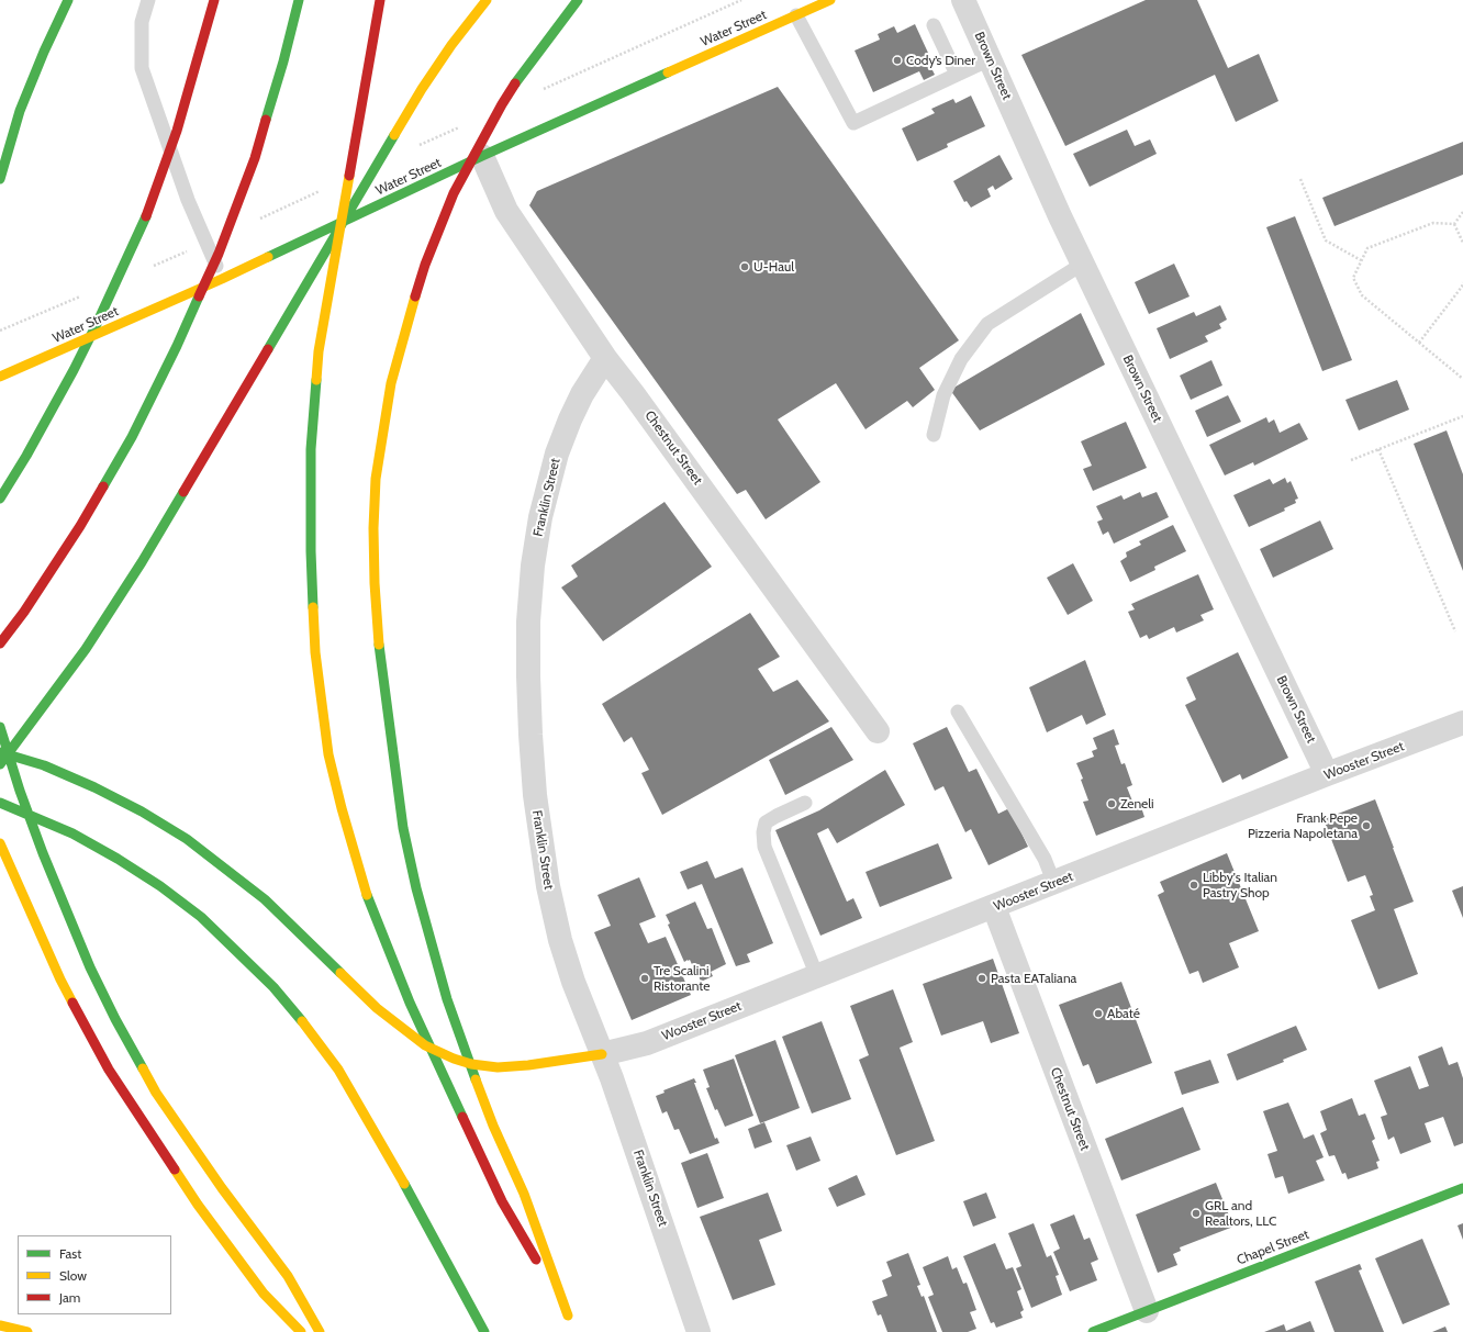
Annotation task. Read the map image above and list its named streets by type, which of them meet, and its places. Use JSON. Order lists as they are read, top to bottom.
{
  "streets": {
    "main road": ["Water Street", "Chapel Street"],
    "street": [
      "Brown Street",
      "Chestnut Street",
      "Franklin Street",
      "Wooster Street"
    ]
  },
  "crossings": [
    ["Water Street", "Chestnut Street"],
    ["Brown Street", "Wooster Street"],
    ["Chestnut Street", "Franklin Street"],
    ["Chestnut Street", "Wooster Street"],
    ["Chestnut Street", "Chapel Street"],
    ["Franklin Street", "Wooster Street"]
  ],
  "places": [
    "Cody’s Diner",
    "U-Haul",
    "Zeneli",
    "Frank Pepe Pizzeria Napoletana",
    "Libby's Italian Pastry Shop",
    "Tre Scalini Ristorante",
    "Pasta EATaliana",
    "Abaté",
    "GRL and Realtors, LLC"
  ],
  "legend": ["Fast", "Slow", "Jam"]
}
